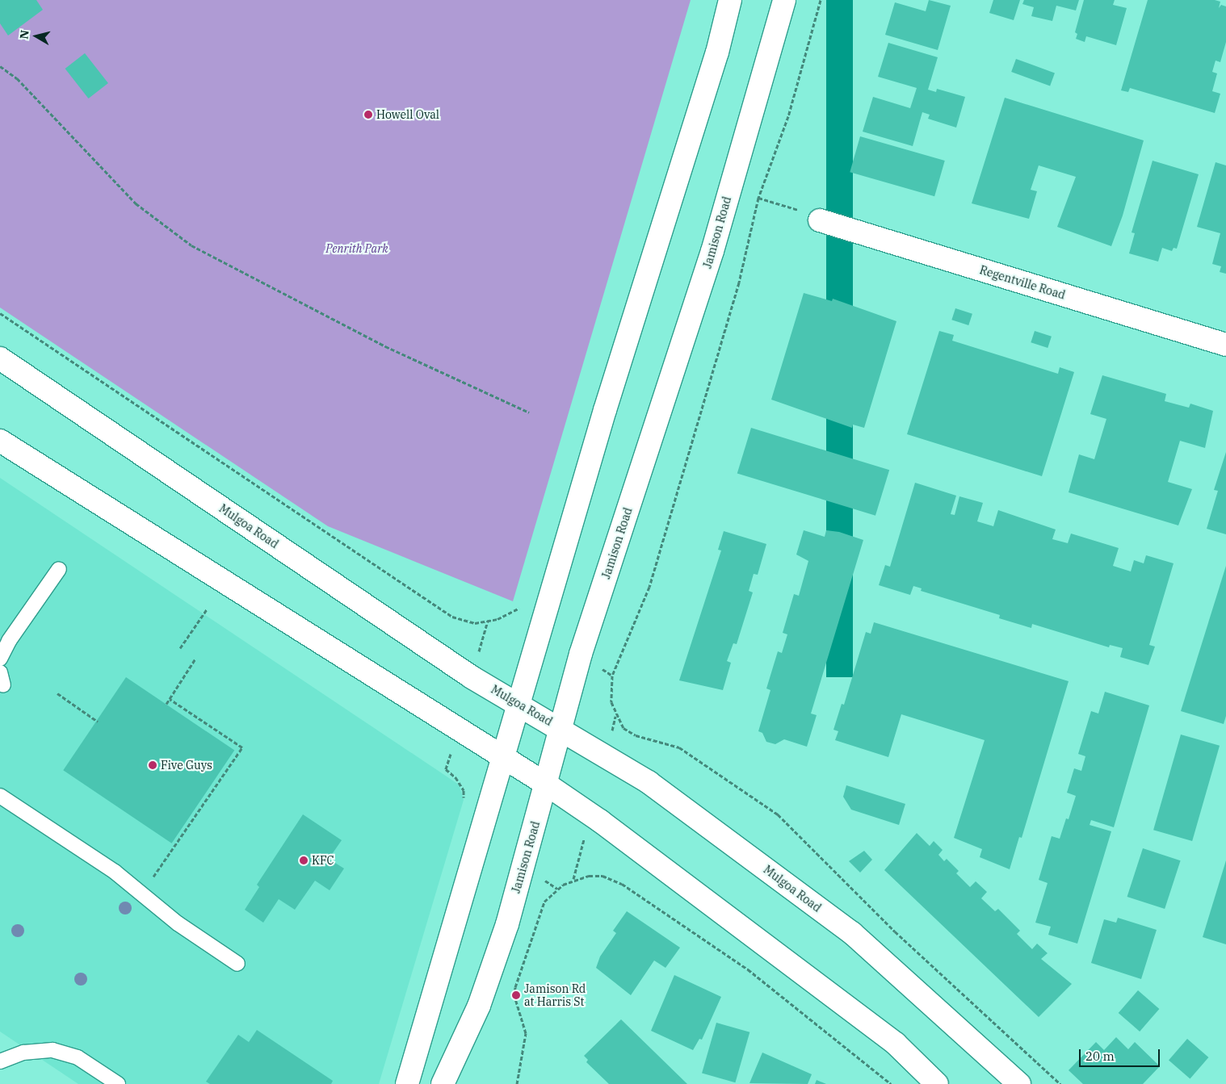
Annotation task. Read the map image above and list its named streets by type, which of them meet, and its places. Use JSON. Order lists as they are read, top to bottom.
{
  "streets": {
    "main road": ["Jamison Road", "Regentville Road", "Mulgoa Road"]
  },
  "crossings": [
    ["Jamison Road", "Mulgoa Road"]
  ],
  "parks": ["Penrith Park"],
  "places": [
    "Howell Oval",
    "Five Guys",
    "KFC",
    "Jamison Rd at Harris St"
  ],
  "scale_bar": "20 m",
  "north": "left"
}
